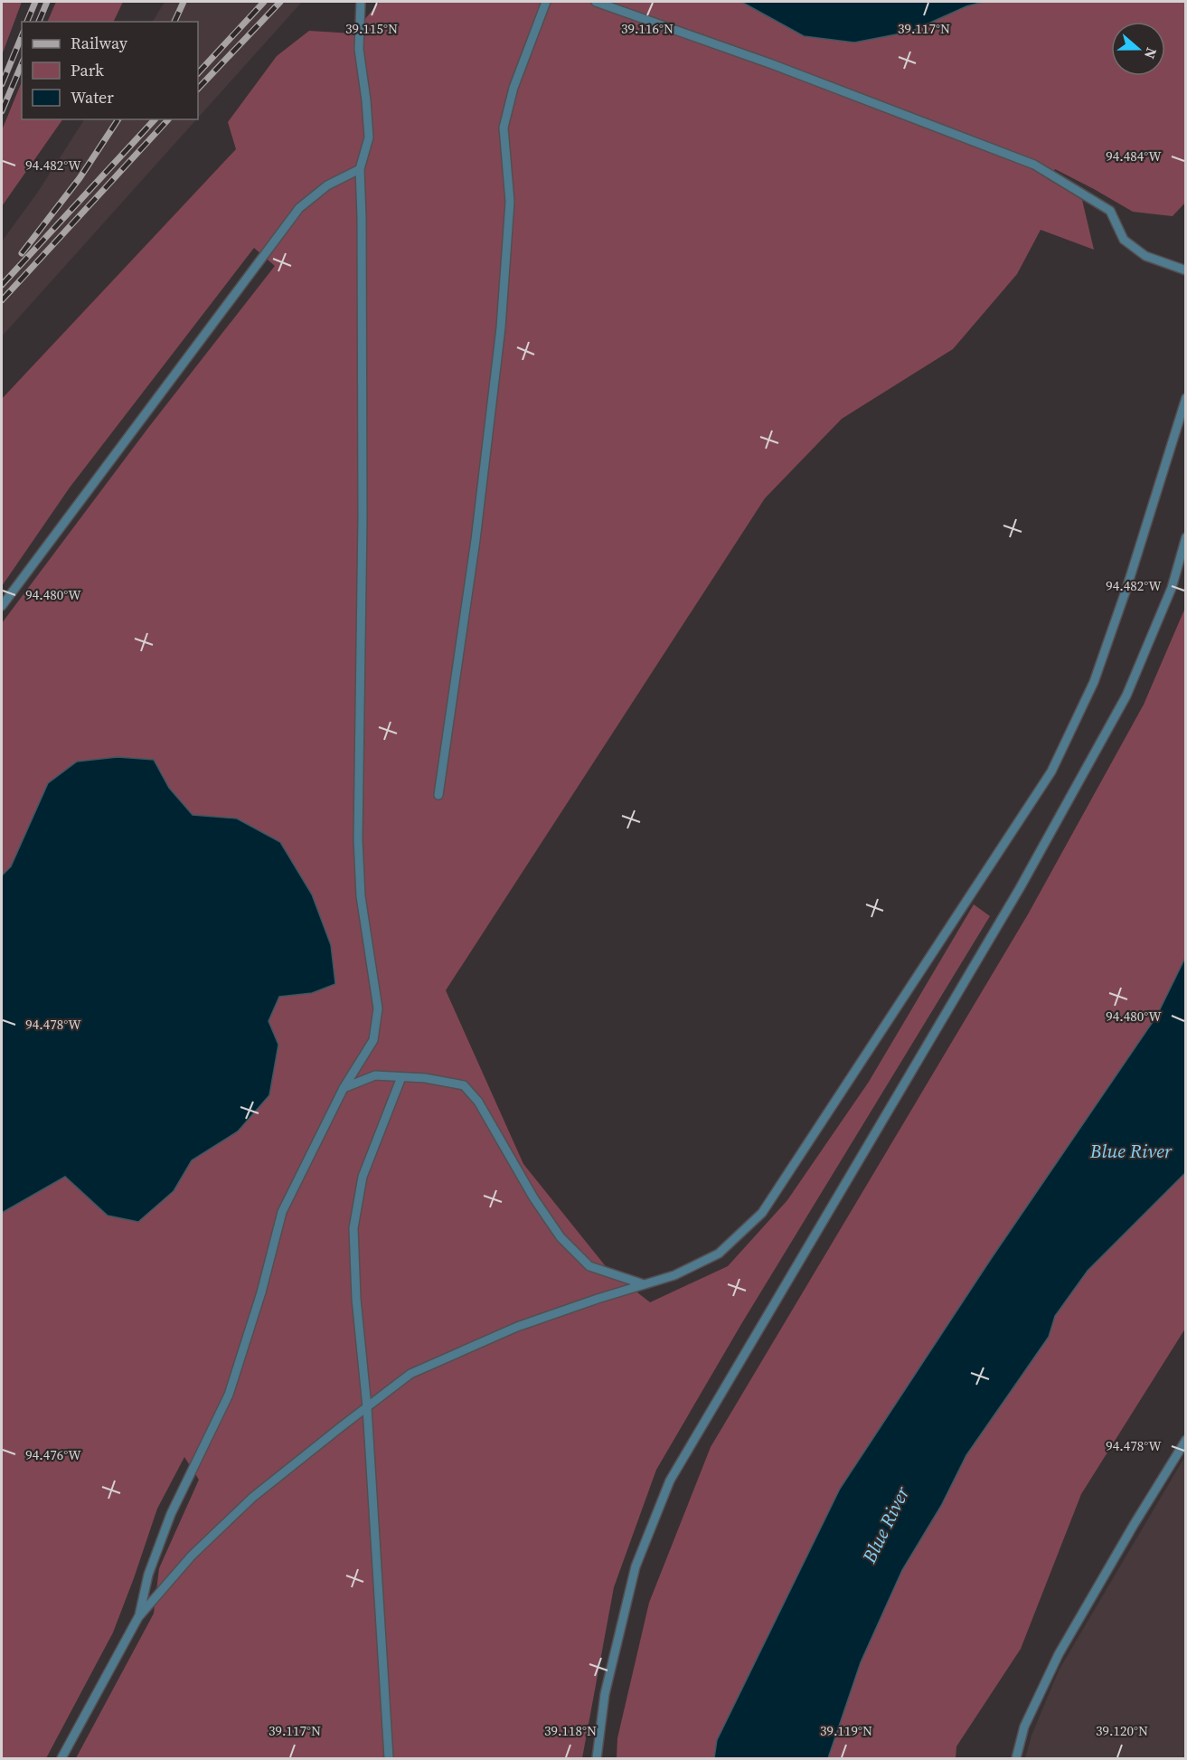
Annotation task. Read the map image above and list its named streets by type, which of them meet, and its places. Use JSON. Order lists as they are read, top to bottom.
{
  "water": ["Blue River"],
  "legend": ["Railway", "Park", "Water"],
  "north": "right",
  "coordinates": [
    "39.115°N",
    "39.116°N",
    "39.117°N",
    "94.484°W",
    "94.482°W",
    "94.480°W",
    "94.478°W",
    "94.476°W",
    "39.118°N",
    "39.119°N",
    "39.120°N"
  ]
}
